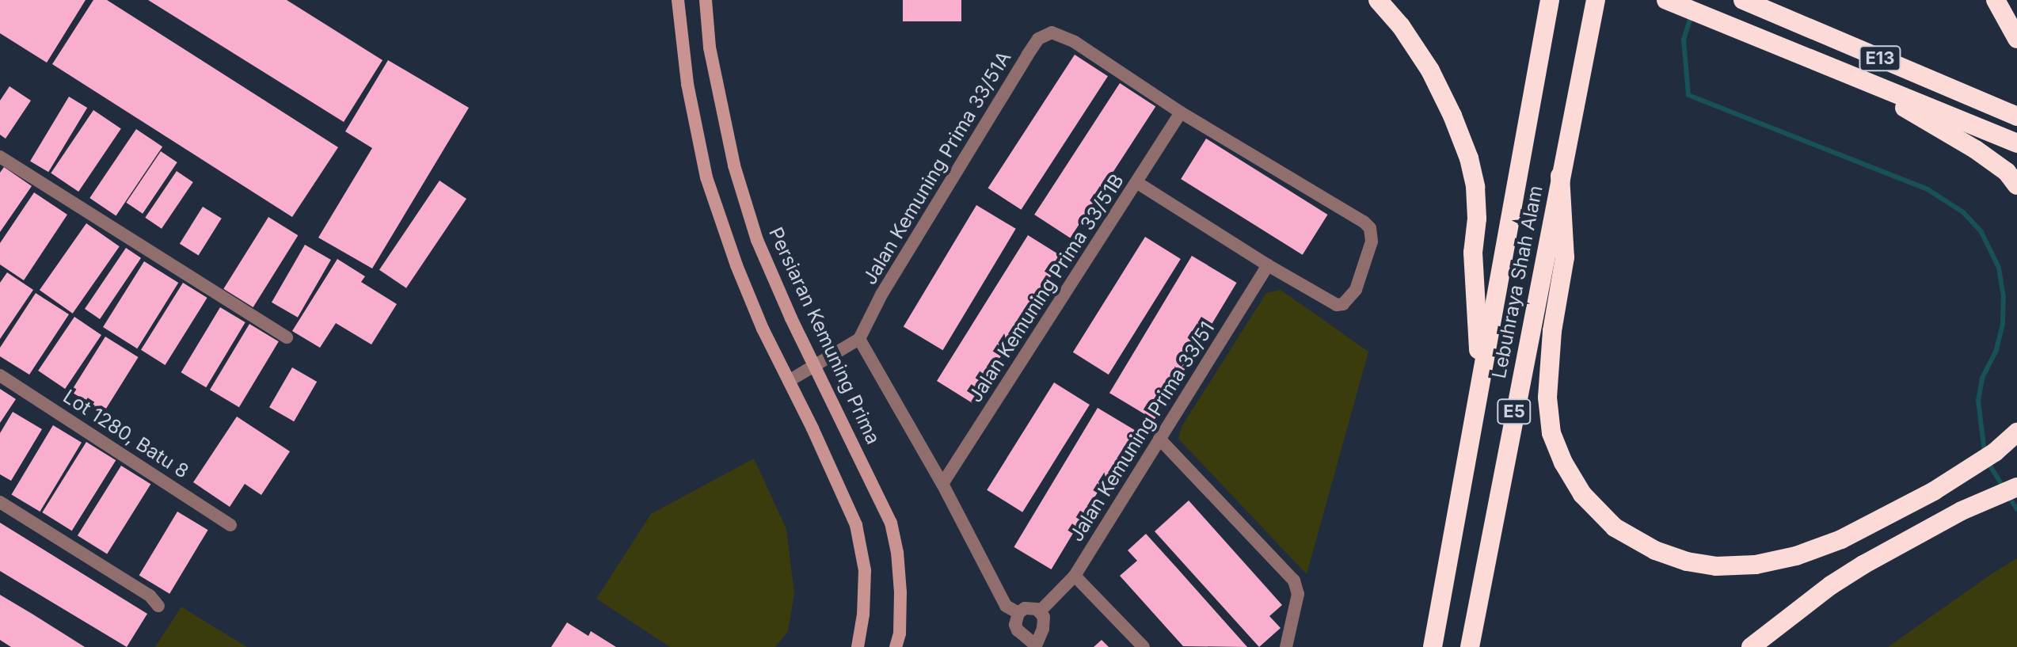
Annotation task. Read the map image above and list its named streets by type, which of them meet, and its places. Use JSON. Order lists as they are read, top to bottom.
{
  "streets": {
    "highway": ["E13", "Lebuhraya Shah Alam", "E5"],
    "street": [
      "Jalan Kemuning Prima 33/51A",
      "Jalan Kemuning Prima 33/51B",
      "Persiaran Kemuning Prima",
      "Jalan Kemuning Prima 33/51",
      "Lot 1280, Batu 8"
    ]
  },
  "crossings": [
    ["Jalan Kemuning Prima 33/51A", "Jalan Kemuning Prima 33/51B"]
  ]
}
